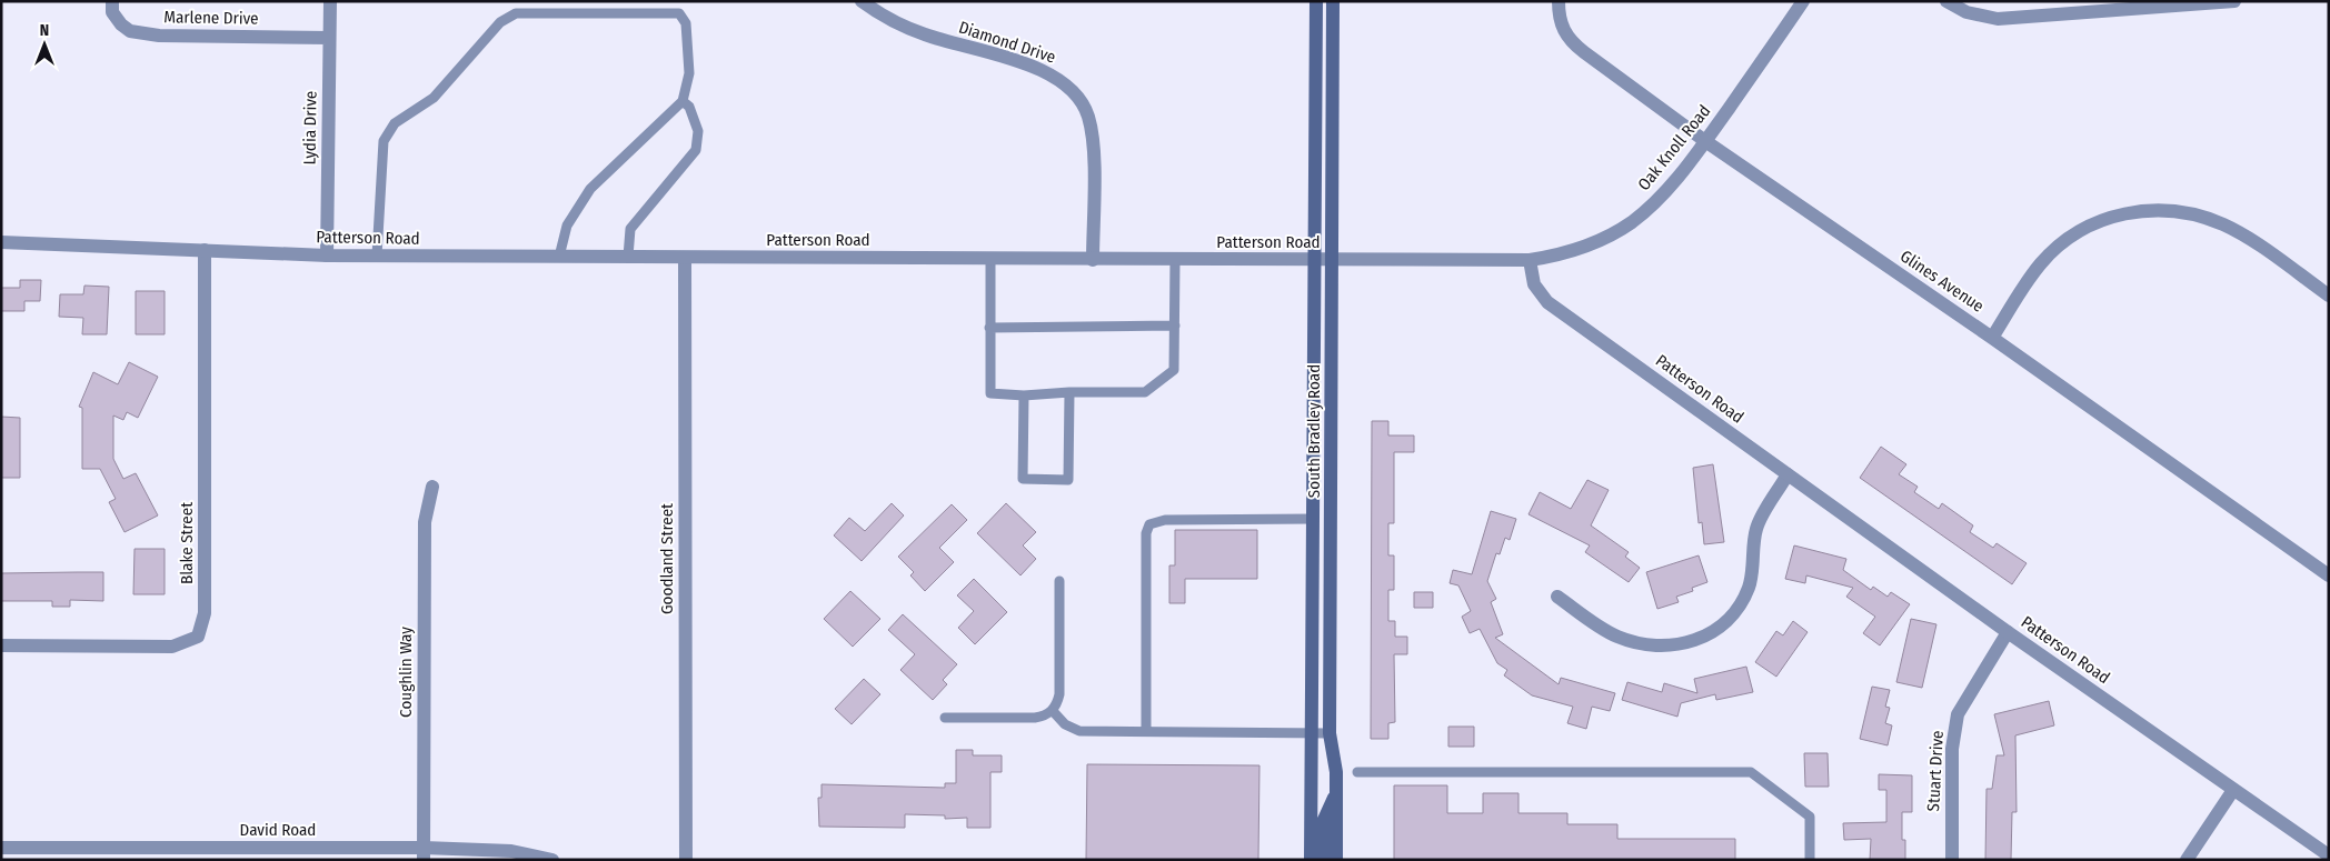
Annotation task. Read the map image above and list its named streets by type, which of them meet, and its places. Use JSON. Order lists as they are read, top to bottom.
{
  "streets": {
    "main road": ["South Bradley Road"],
    "street": [
      "Marlene Drive",
      "Diamond Drive",
      "Lydia Drive",
      "Oak Knoll Road",
      "Patterson Road",
      "Glines Avenue",
      "Blake Street",
      "Goodland Street",
      "Coughlin Way",
      "Stuart Drive",
      "David Road"
    ]
  },
  "crossings": [
    ["Marlene Drive", "Lydia Drive"],
    ["Diamond Drive", "Patterson Road"],
    ["Lydia Drive", "Patterson Road"],
    ["Oak Knoll Road", "Patterson Road"],
    ["Oak Knoll Road", "Glines Avenue"],
    ["Patterson Road", "South Bradley Road"],
    ["Patterson Road", "Blake Street"],
    ["Patterson Road", "Goodland Street"],
    ["Patterson Road", "Stuart Drive"],
    ["Coughlin Way", "David Road"]
  ],
  "north": "top"
}
